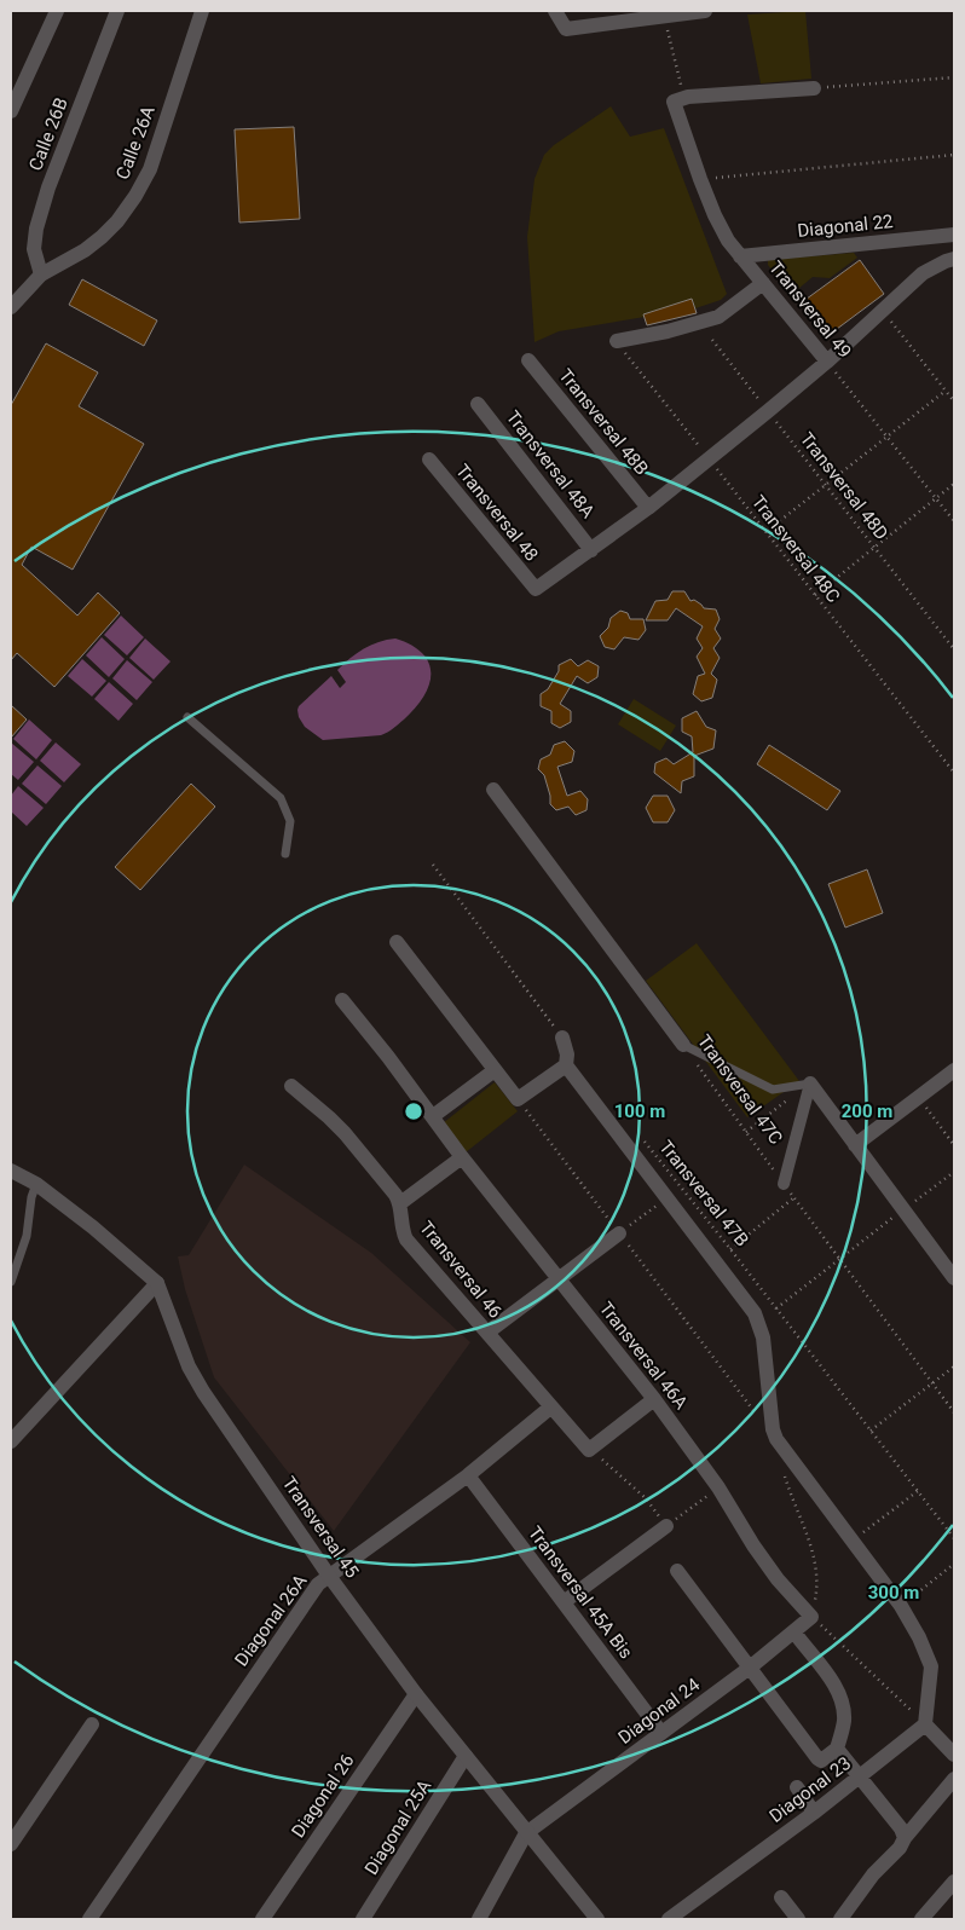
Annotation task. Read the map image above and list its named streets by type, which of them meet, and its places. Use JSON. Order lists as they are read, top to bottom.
{
  "streets": {
    "street": [
      "Calle 26B",
      "Calle 26A",
      "Diagonal 22",
      "Transversal 49",
      "Transversal 48B",
      "Transversal 48A",
      "Transversal 48",
      "Transversal 47C",
      "Transversal 46",
      "Transversal 46A",
      "Transversal 45",
      "Transversal 45A Bis",
      "Diagonal 26A",
      "Diagonal 24",
      "Diagonal 23",
      "Diagonal 26",
      "Diagonal 25A"
    ],
    "path": ["Transversal 48D", "Transversal 48C", "Transversal 47B"]
  },
  "crossings": [
    ["Calle 26B", "Calle 26A"],
    ["Diagonal 22", "Transversal 49"],
    ["Transversal 48A", "Transversal 48"],
    ["Transversal 46", "Diagonal 26A"],
    ["Transversal 46A", "Diagonal 24"],
    ["Transversal 45", "Diagonal 26A"],
    ["Transversal 45", "Diagonal 24"],
    ["Transversal 45", "Diagonal 26"],
    ["Transversal 45", "Diagonal 25A"],
    ["Transversal 45A Bis", "Diagonal 26A"],
    ["Transversal 45A Bis", "Diagonal 24"]
  ],
  "rings": ["100 m", "200 m", "300 m"]
}
